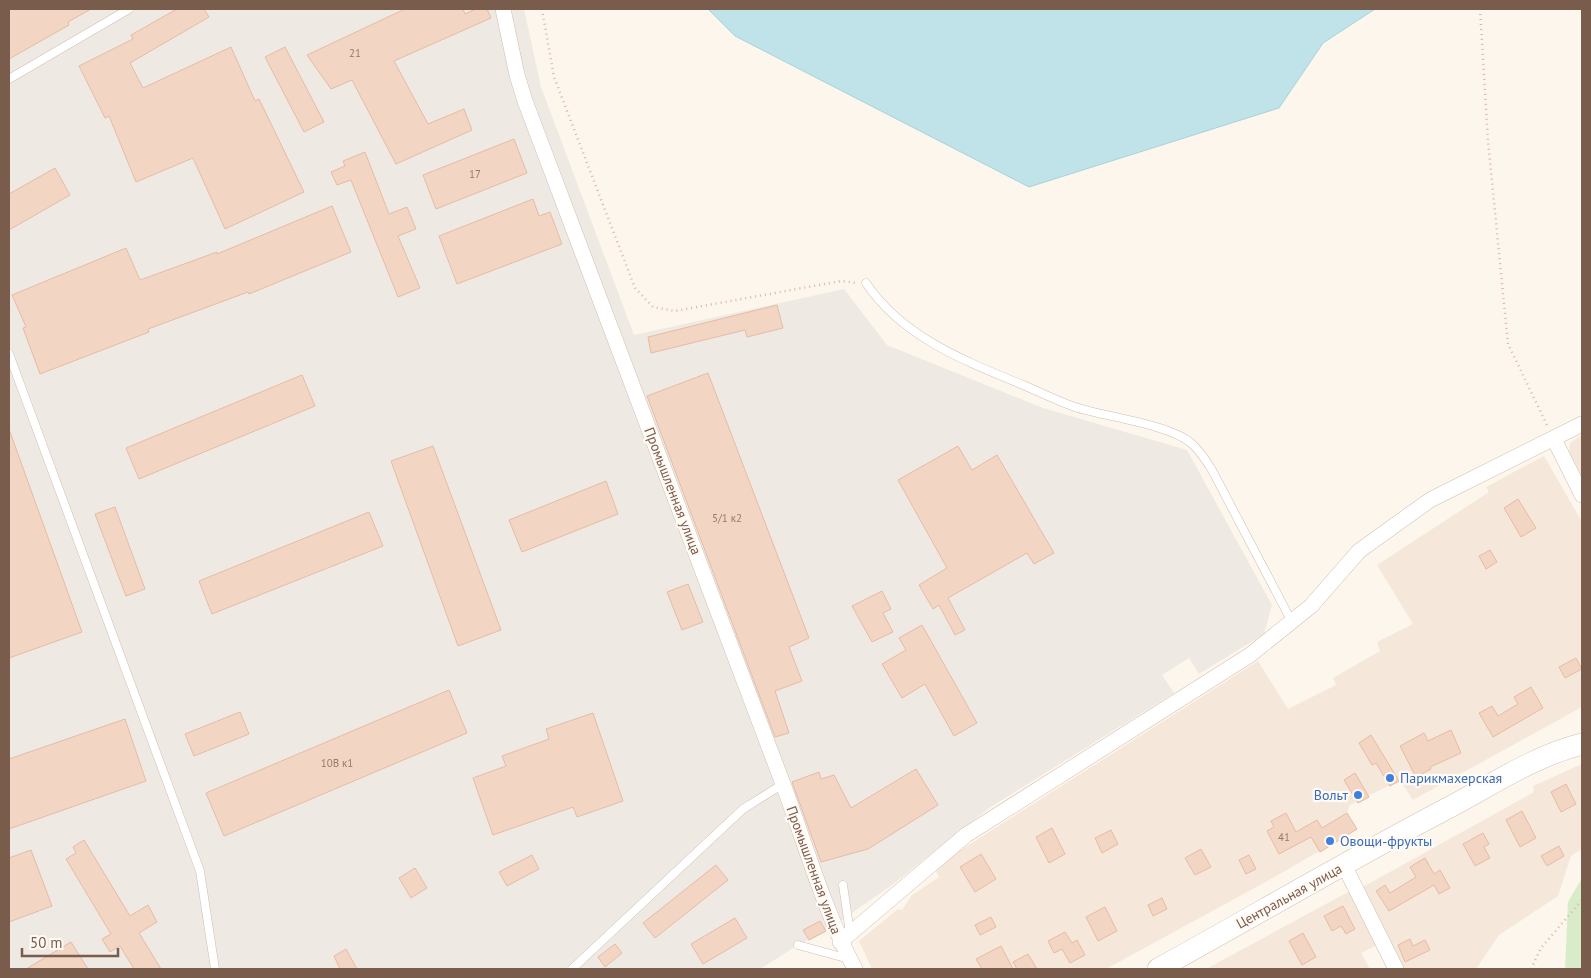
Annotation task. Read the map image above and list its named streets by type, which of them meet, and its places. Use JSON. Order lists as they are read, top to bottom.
{
  "streets": {
    "main road": ["Центральная улица"],
    "street": ["Промышленная улица"]
  },
  "places": ["Парикмахерская", "Вольт", "Овощи-фрукты"],
  "house_numbers": [
    "21",
    "17",
    "5/1 к2",
    "10В к1",
    "41"
  ],
  "scale_bar": "50 m"
}
